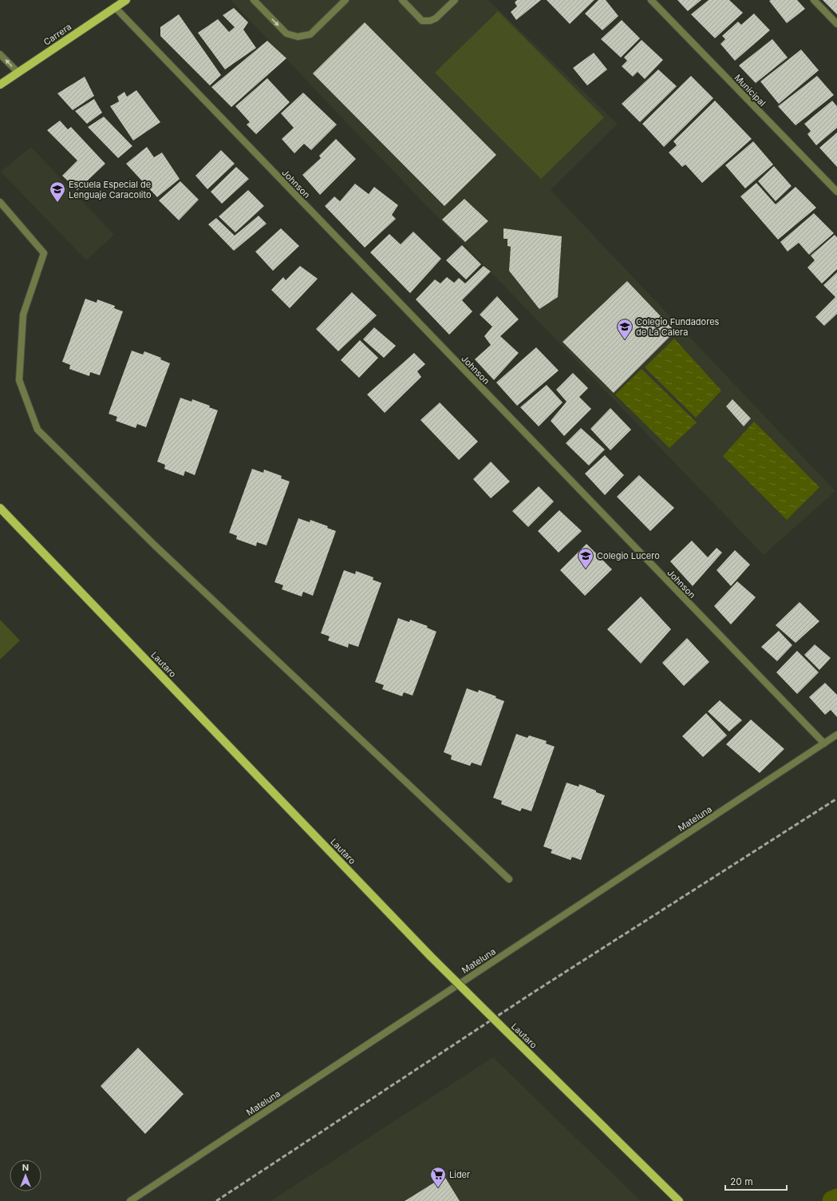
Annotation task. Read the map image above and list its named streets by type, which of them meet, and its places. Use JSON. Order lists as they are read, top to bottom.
{
  "streets": {
    "main road": ["Carrera", "Lautaro"],
    "street": ["Municipal", "Johnson", "Mateluna"]
  },
  "crossings": [
    ["Carrera", "Johnson"],
    ["Johnson", "Mateluna"]
  ],
  "places": {
    "school or university": ["Escuela Especial de Lenguaje Caracolito", "Colegio Fundadores de La Calera", "Colegio Lucero"],
    "supermarket": ["Lider"]
  },
  "scale_bar": "20 m",
  "north": "top"
}
